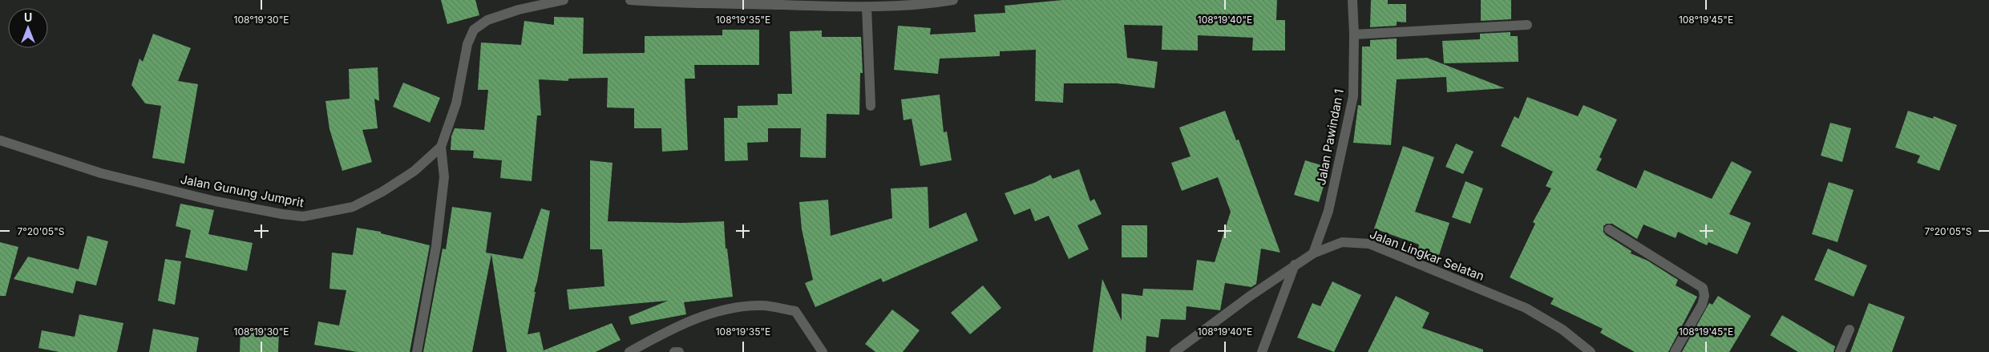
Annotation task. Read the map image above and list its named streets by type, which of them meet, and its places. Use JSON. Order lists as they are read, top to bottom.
{
  "streets": {
    "street": ["Jalan Pawindan 1", "Jalan Gunung Jumprit", "Jalan Lingkar Selatan"]
  },
  "crossings": [
    ["Jalan Pawindan 1", "Jalan Lingkar Selatan"]
  ],
  "north": "top",
  "coordinates": [
    "108°19'30\"E",
    "108°19'35\"E",
    "108°19'40\"E",
    "108°19'45\"E",
    "7°20'05\"S"
  ]
}
